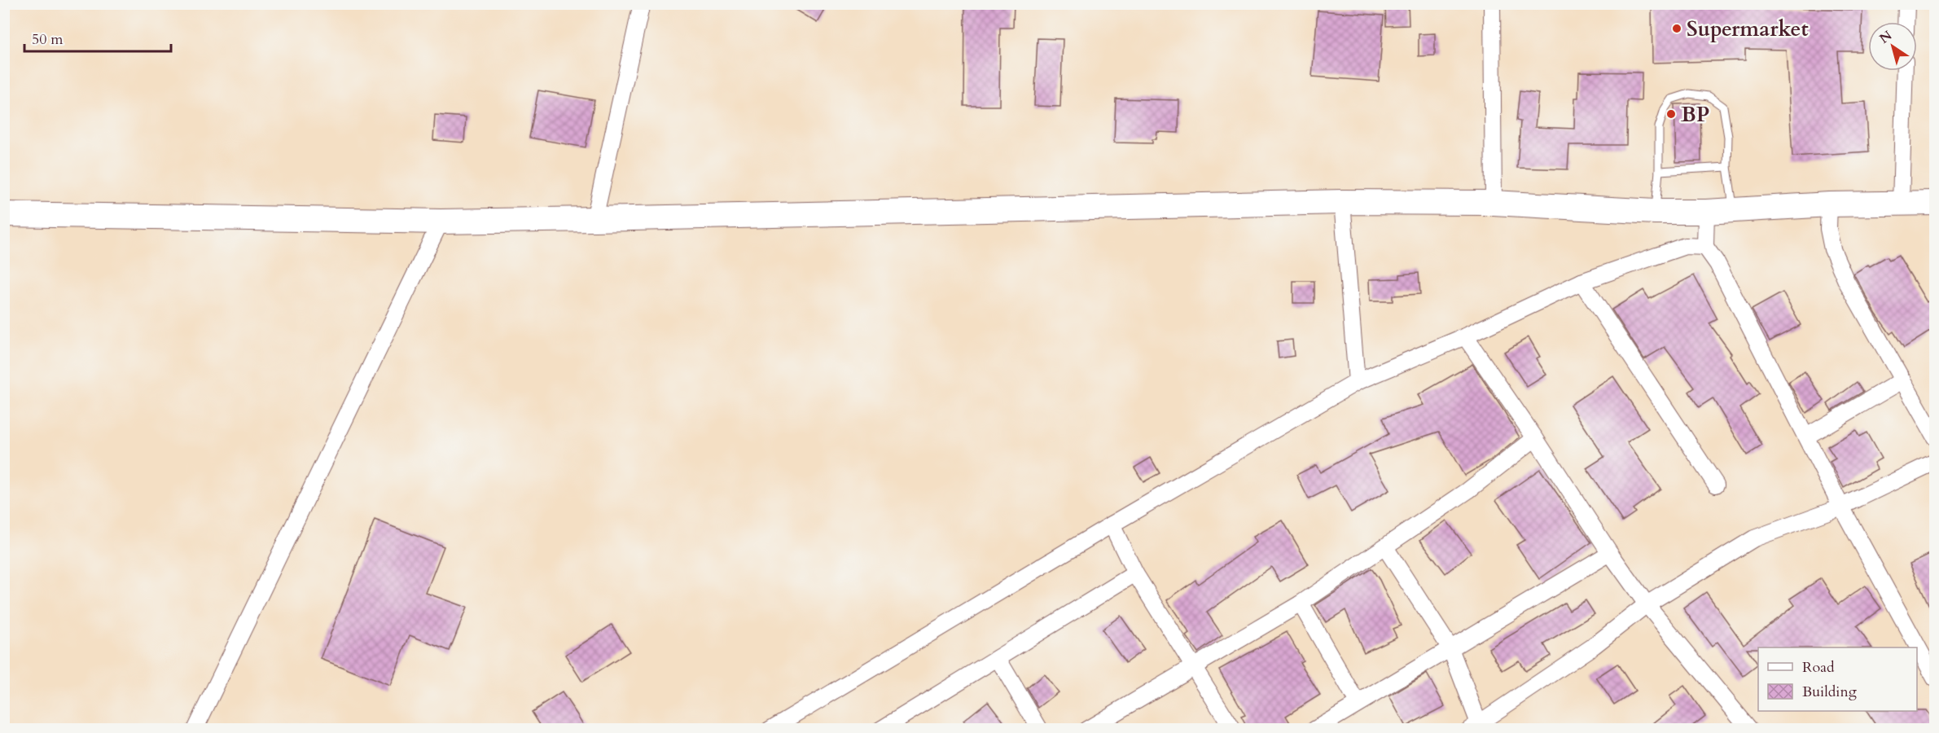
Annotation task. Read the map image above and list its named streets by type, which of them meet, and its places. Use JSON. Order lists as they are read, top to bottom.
{
  "places": ["Supermarket", "BP"],
  "legend": ["Road", "Building"],
  "scale_bar": "50 m",
  "north": "top left"
}
